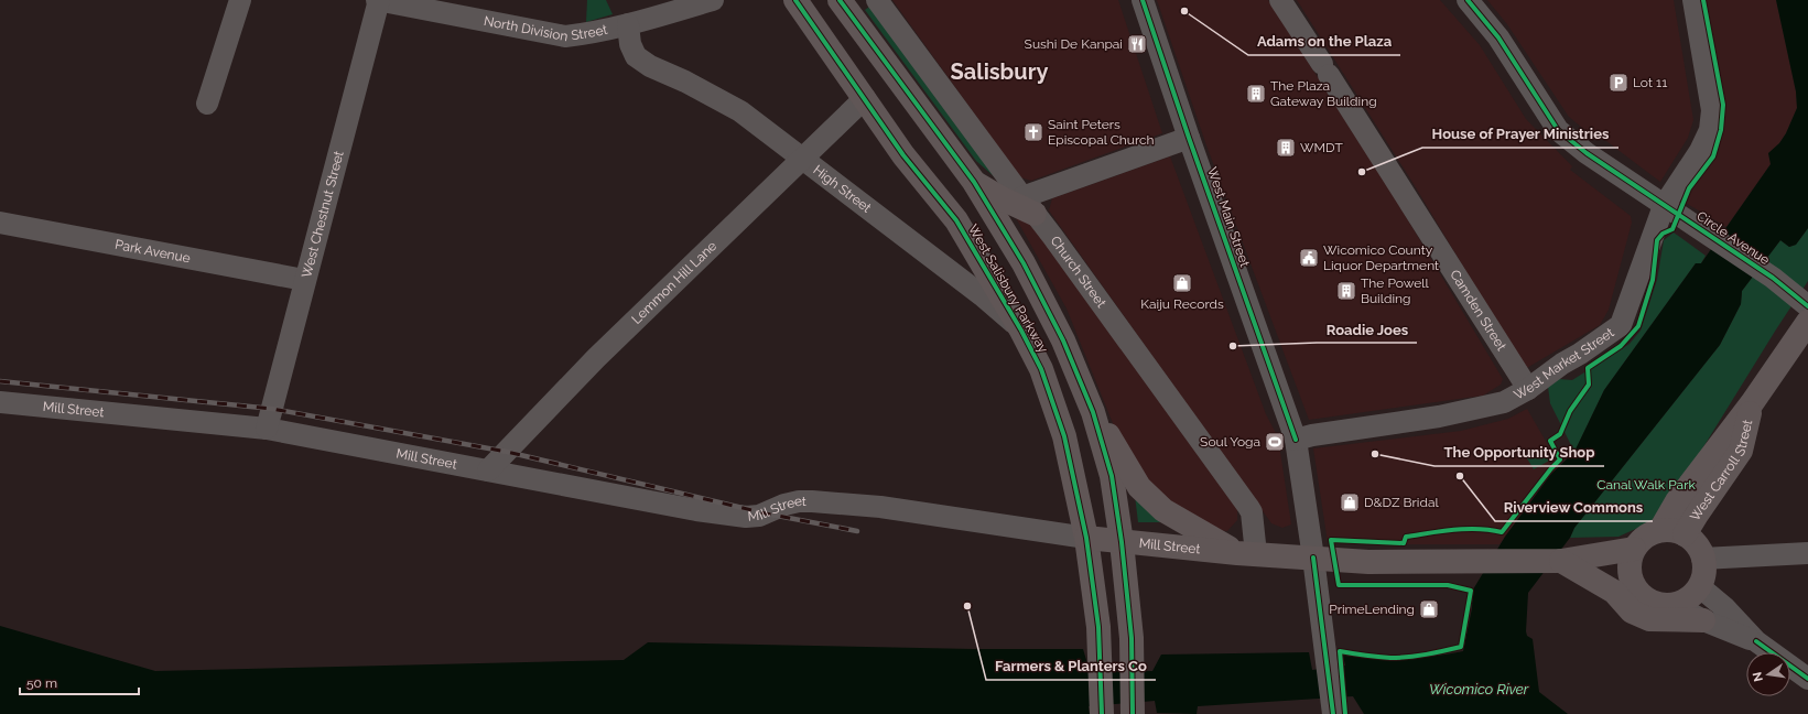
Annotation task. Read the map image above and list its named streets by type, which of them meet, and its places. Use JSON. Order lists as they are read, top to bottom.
{
  "streets": {
    "main road": ["West Salisbury Parkway", "Mill Street", "West Carroll Street"],
    "street": [
      "North Division Street",
      "High Street",
      "West Chestnut Street",
      "West Main Street",
      "Circle Avenue",
      "Park Avenue",
      "Church Street",
      "Lemmon Hill Lane",
      "Camden Street",
      "West Market Street"
    ]
  },
  "crossings": [
    ["North Division Street", "High Street"],
    ["North Division Street", "West Chestnut Street"],
    ["High Street", "Lemmon Hill Lane"],
    ["High Street", "West Salisbury Parkway"],
    ["West Chestnut Street", "Park Avenue"],
    ["West Chestnut Street", "Mill Street"],
    ["West Main Street", "West Market Street"],
    ["West Main Street", "Mill Street"],
    ["Circle Avenue", "West Market Street"],
    ["Church Street", "Mill Street"],
    ["Lemmon Hill Lane", "West Salisbury Parkway"],
    ["Lemmon Hill Lane", "Mill Street"],
    ["West Salisbury Parkway", "Mill Street"],
    ["Camden Street", "West Market Street"],
    ["Mill Street", "West Carroll Street"]
  ],
  "districts": ["Salisbury"],
  "water": ["Wicomico River"],
  "parks": ["Canal Walk Park"],
  "places": {
    "other": [
      "Adams on the Plaza",
      "House of Prayer Ministries",
      "Roadie Joes",
      "The Opportunity Shop",
      "Riverview Commons",
      "Farmers & Planters Co"
    ],
    "restaurant": ["Sushi De Kanpai"],
    "parking": ["Lot 11"],
    "building": ["The Plaza Gateway Building", "WMDT", "The Powell Building"],
    "church": ["Saint Peters Episcopal Church"],
    "public building": ["Wicomico County Liquor Department"],
    "shop": ["Kaiju Records", "D&DZ Bridal", "PrimeLending"],
    "sports": ["Soul Yoga"]
  },
  "scale_bar": "50 m",
  "north": "left"
}
